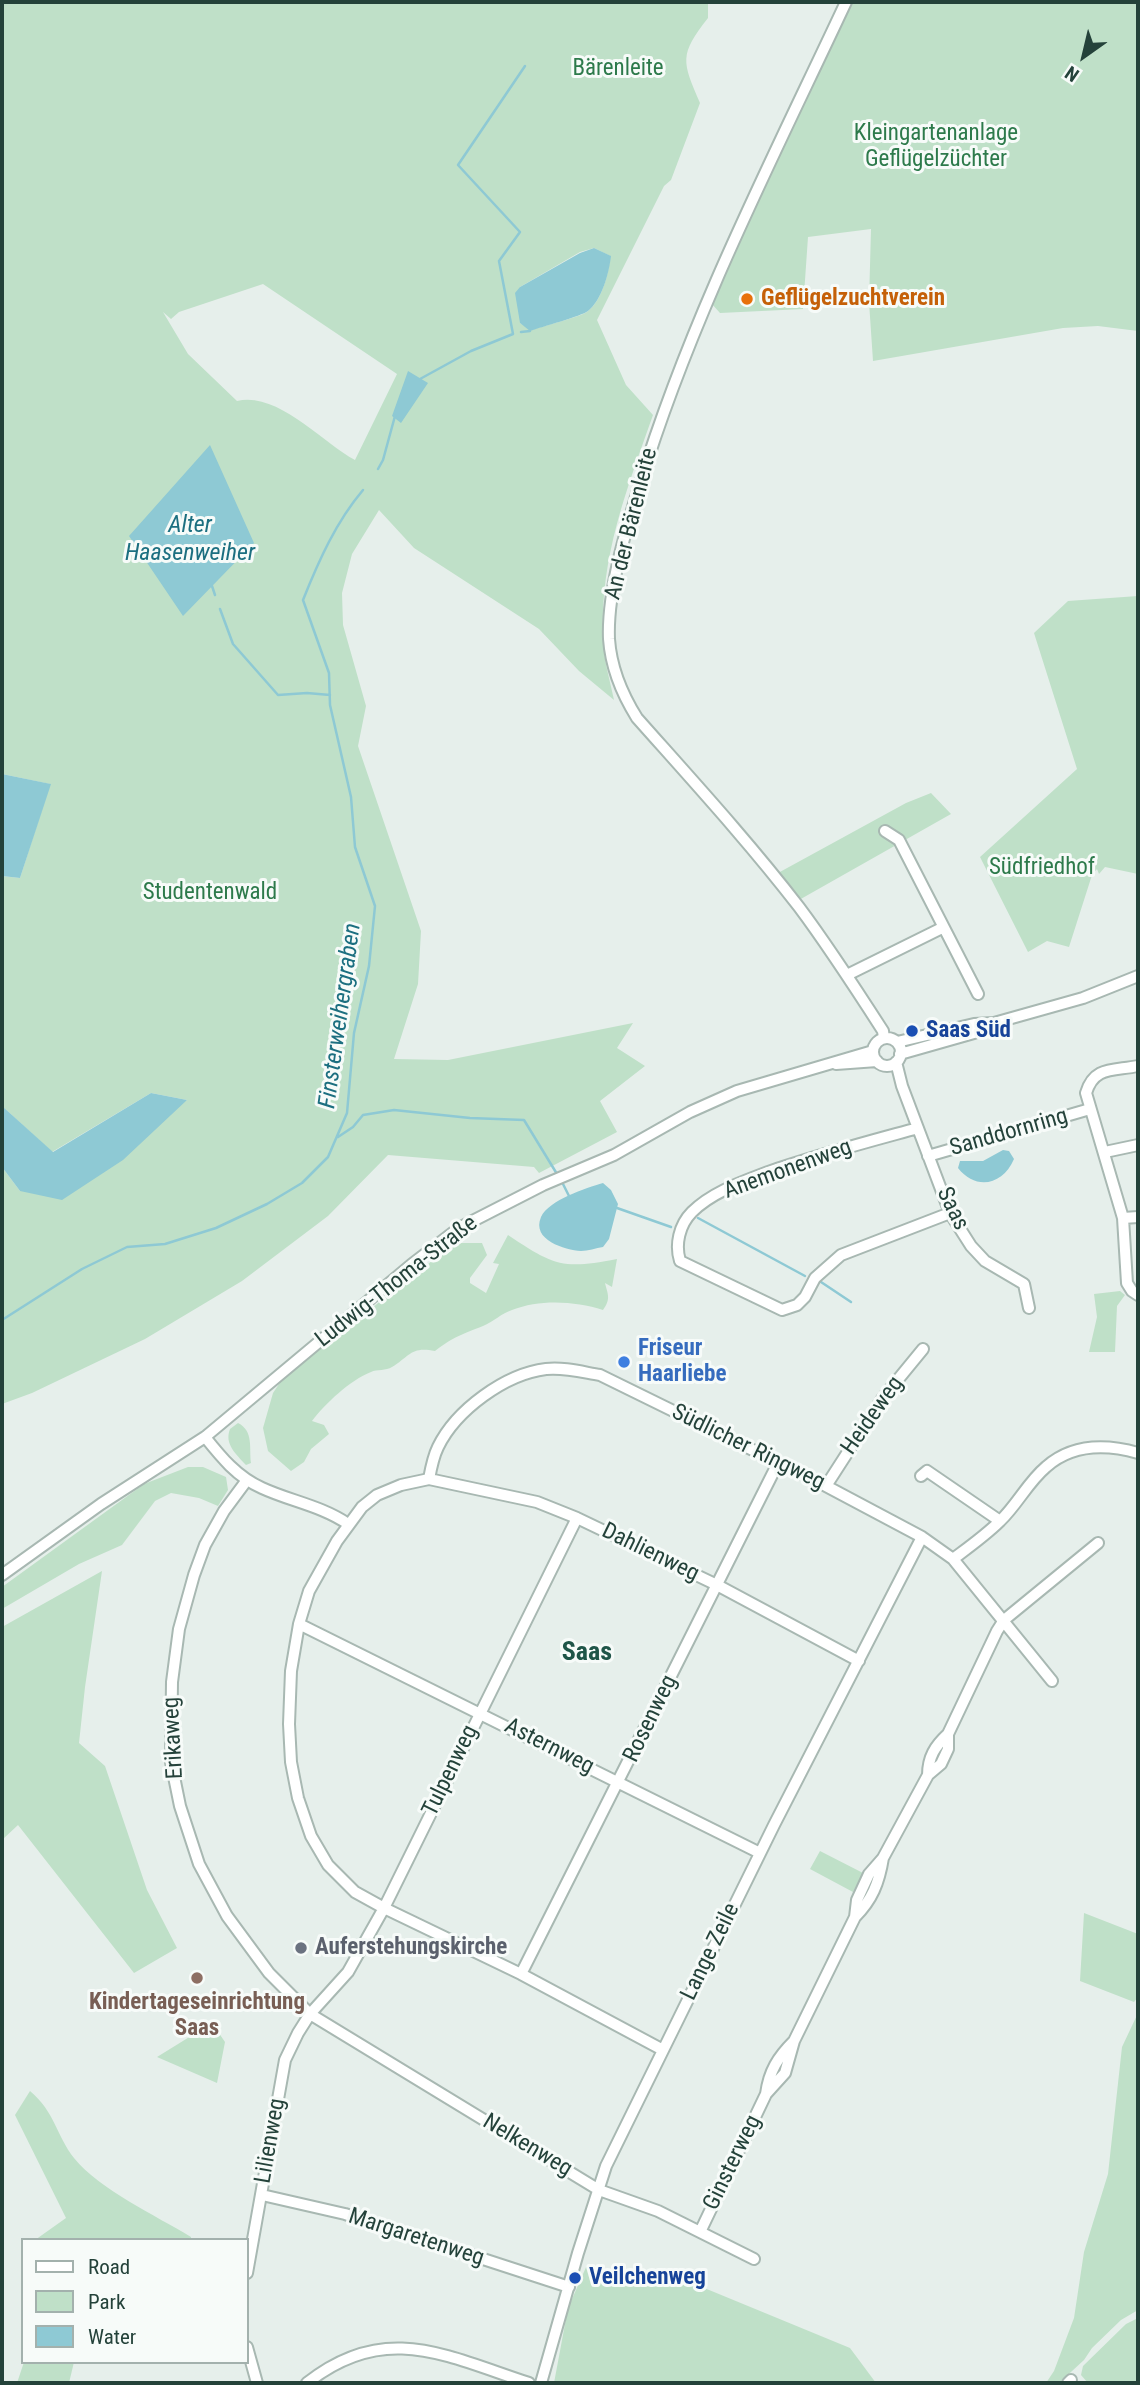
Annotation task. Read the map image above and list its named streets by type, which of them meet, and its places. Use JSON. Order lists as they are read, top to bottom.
{
  "streets": {
    "street": [
      "An der Bärenleite",
      "Sanddornring",
      "Anemonenweg",
      "Saas",
      "Ludwig-Thoma-Straße",
      "Heideweg",
      "Südlicher Ringweg",
      "Dahlienweg",
      "Rosenweg",
      "Erikaweg",
      "Asternweg",
      "Tulpenweg",
      "Lange Zeile",
      "Lilienweg",
      "Nelkenweg",
      "Ginsterweg",
      "Margaretenweg"
    ]
  },
  "crossings": [
    ["Sanddornring", "Saas"],
    ["Anemonenweg", "Saas"],
    ["Saas", "Ludwig-Thoma-Straße"],
    ["Heideweg", "Südlicher Ringweg"],
    ["Südlicher Ringweg", "Dahlienweg"],
    ["Südlicher Ringweg", "Rosenweg"],
    ["Südlicher Ringweg", "Lange Zeile"],
    ["Südlicher Ringweg", "Ginsterweg"],
    ["Dahlienweg", "Rosenweg"],
    ["Dahlienweg", "Tulpenweg"],
    ["Dahlienweg", "Lange Zeile"],
    ["Rosenweg", "Asternweg"],
    ["Erikaweg", "Tulpenweg"],
    ["Erikaweg", "Lilienweg"],
    ["Erikaweg", "Nelkenweg"],
    ["Asternweg", "Tulpenweg"],
    ["Asternweg", "Lange Zeile"],
    ["Tulpenweg", "Lilienweg"],
    ["Tulpenweg", "Nelkenweg"],
    ["Lange Zeile", "Nelkenweg"],
    ["Lange Zeile", "Margaretenweg"],
    ["Lilienweg", "Nelkenweg"],
    ["Lilienweg", "Margaretenweg"],
    ["Nelkenweg", "Ginsterweg"]
  ],
  "districts": ["Saas"],
  "water": ["Alter Haasenweiher", "Finsterweihergraben"],
  "parks": [
    "Bärenleite",
    "Kleingartenanlage Geflügelzüchter",
    "Südfriedhof",
    "Studentenwald"
  ],
  "places": [
    "Geflügelzuchtverein",
    "Saas Süd",
    "Friseur Haarliebe",
    "Auferstehungskirche",
    "Kindertageseinrichtung Saas",
    "Veilchenweg"
  ],
  "legend": ["Road", "Park", "Water"],
  "north": "bottom left"
}
